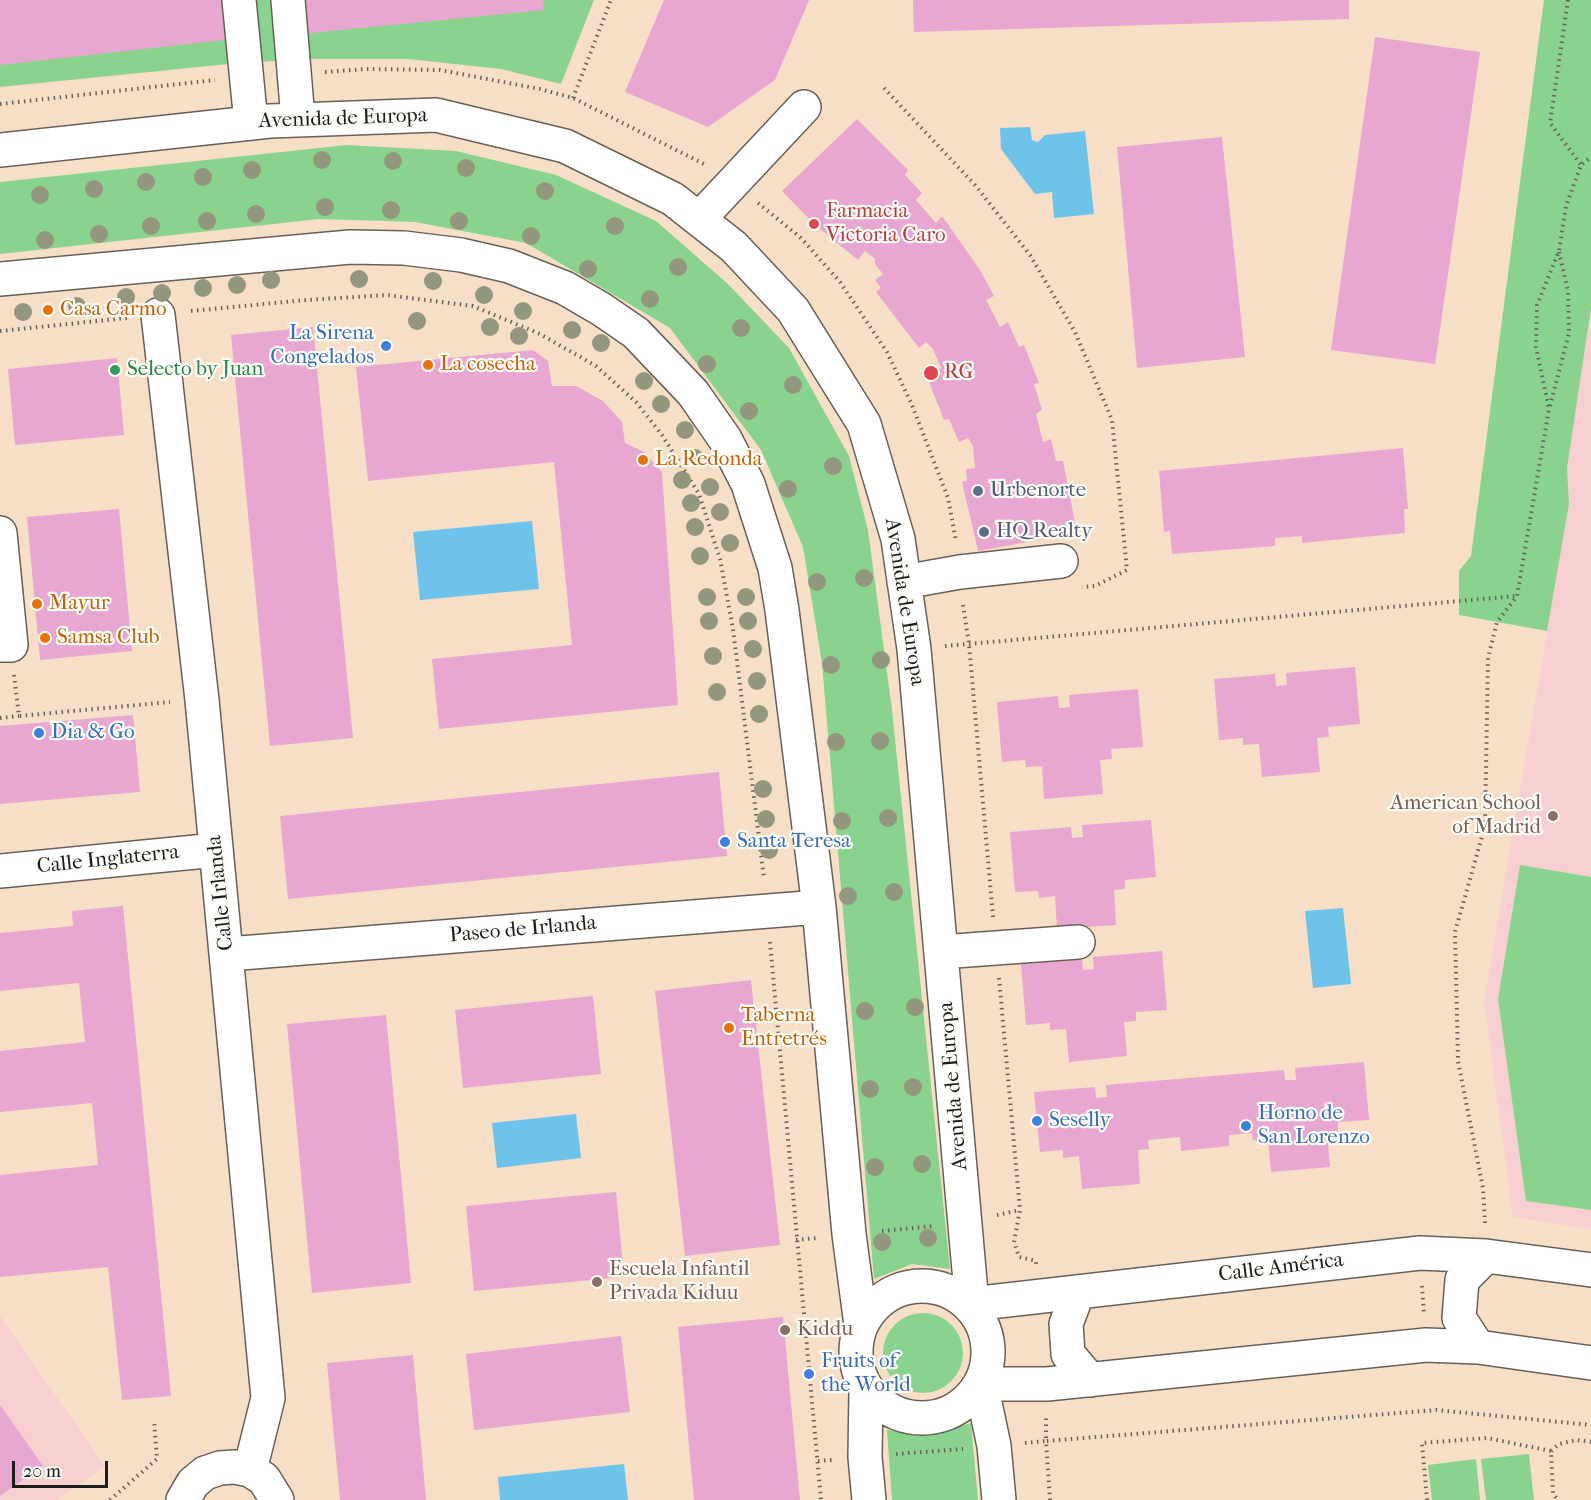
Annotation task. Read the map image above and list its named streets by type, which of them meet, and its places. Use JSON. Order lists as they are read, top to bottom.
{
  "streets": {
    "street": [
      "Avenida de Europa",
      "Calle Inglaterra",
      "Calle Irlanda",
      "Paseo de Irlanda",
      "Calle América"
    ]
  },
  "crossings": [
    ["Avenida de Europa", "Calle América"],
    ["Calle Inglaterra", "Calle Irlanda"],
    ["Calle Irlanda", "Paseo de Irlanda"]
  ],
  "places": [
    "Farmacia Victoria Caro",
    "Casa Carmo",
    "La Sirena Congelados",
    "La cosecha",
    "Selecto by Juan",
    "RG",
    "La Redonda",
    "Urbenorte",
    "HQ Realty",
    "Mayur",
    "Samsa Club",
    "Dia & Go",
    "American School of Madrid",
    "Santa Teresa",
    "Taberna Entretrés",
    "Seselly",
    "Horno de San Lorenzo",
    "Escuela Infantil Privada Kiduu",
    "Kiddu",
    "Fruits of the World"
  ],
  "scale_bar": "20 m"
}
